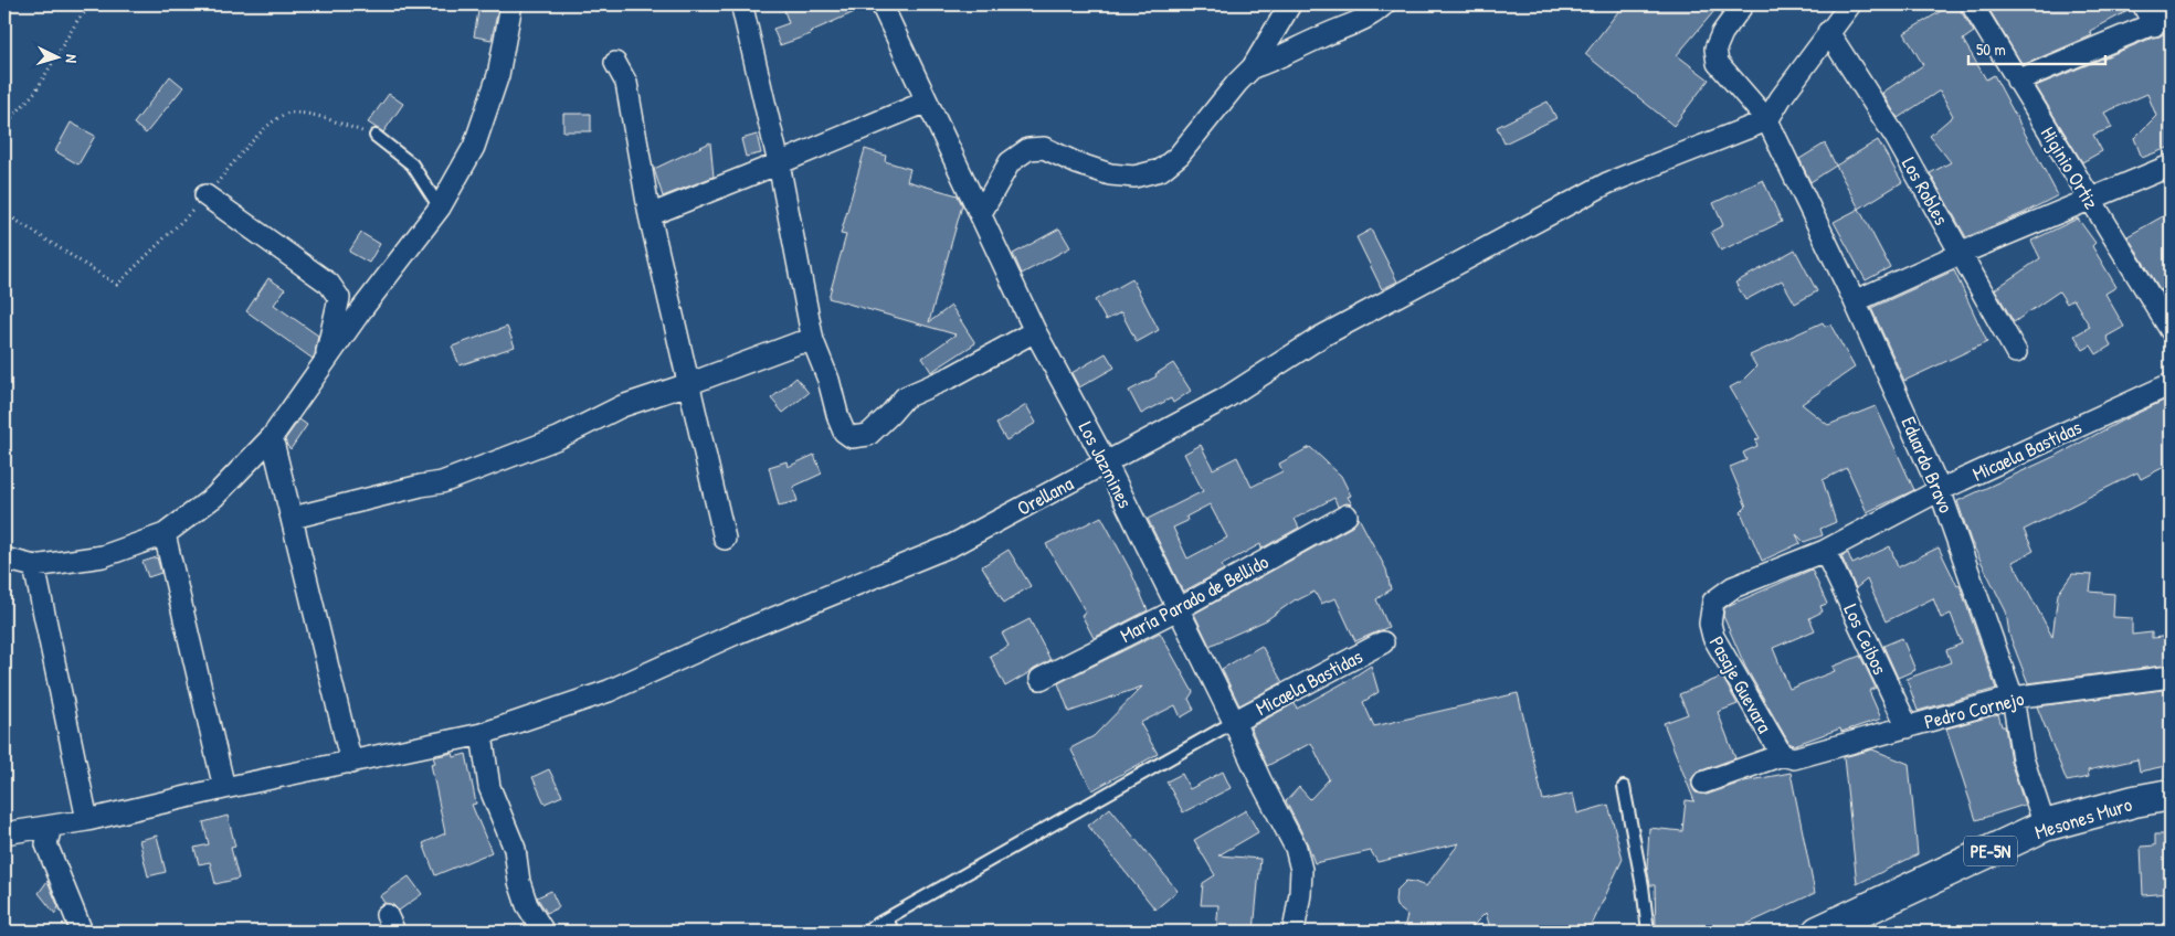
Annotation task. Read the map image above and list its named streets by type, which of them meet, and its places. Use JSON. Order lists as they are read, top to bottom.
{
  "streets": {
    "highway": ["Mesones Muro", "PE-5N"],
    "street": [
      "Higinio Ortiz",
      "Los Robles",
      "Micaela Bastidas",
      "Los Jazmines",
      "Eduardo Bravo",
      "Orellana",
      "María Parado de Bellido",
      "Los Ceibos",
      "Pasaje Guevara",
      "Pedro Cornejo"
    ]
  },
  "crossings": [
    ["Micaela Bastidas", "Los Jazmines"],
    ["Micaela Bastidas", "Eduardo Bravo"],
    ["Micaela Bastidas", "Los Ceibos"],
    ["Micaela Bastidas", "Pasaje Guevara"],
    ["Los Jazmines", "Orellana"],
    ["Los Jazmines", "María Parado de Bellido"],
    ["Eduardo Bravo", "Orellana"],
    ["Eduardo Bravo", "Pedro Cornejo"],
    ["Eduardo Bravo", "Mesones Muro"],
    ["Los Ceibos", "Pedro Cornejo"],
    ["Pasaje Guevara", "Pedro Cornejo"]
  ],
  "scale_bar": "50 m",
  "north": "right"
}
